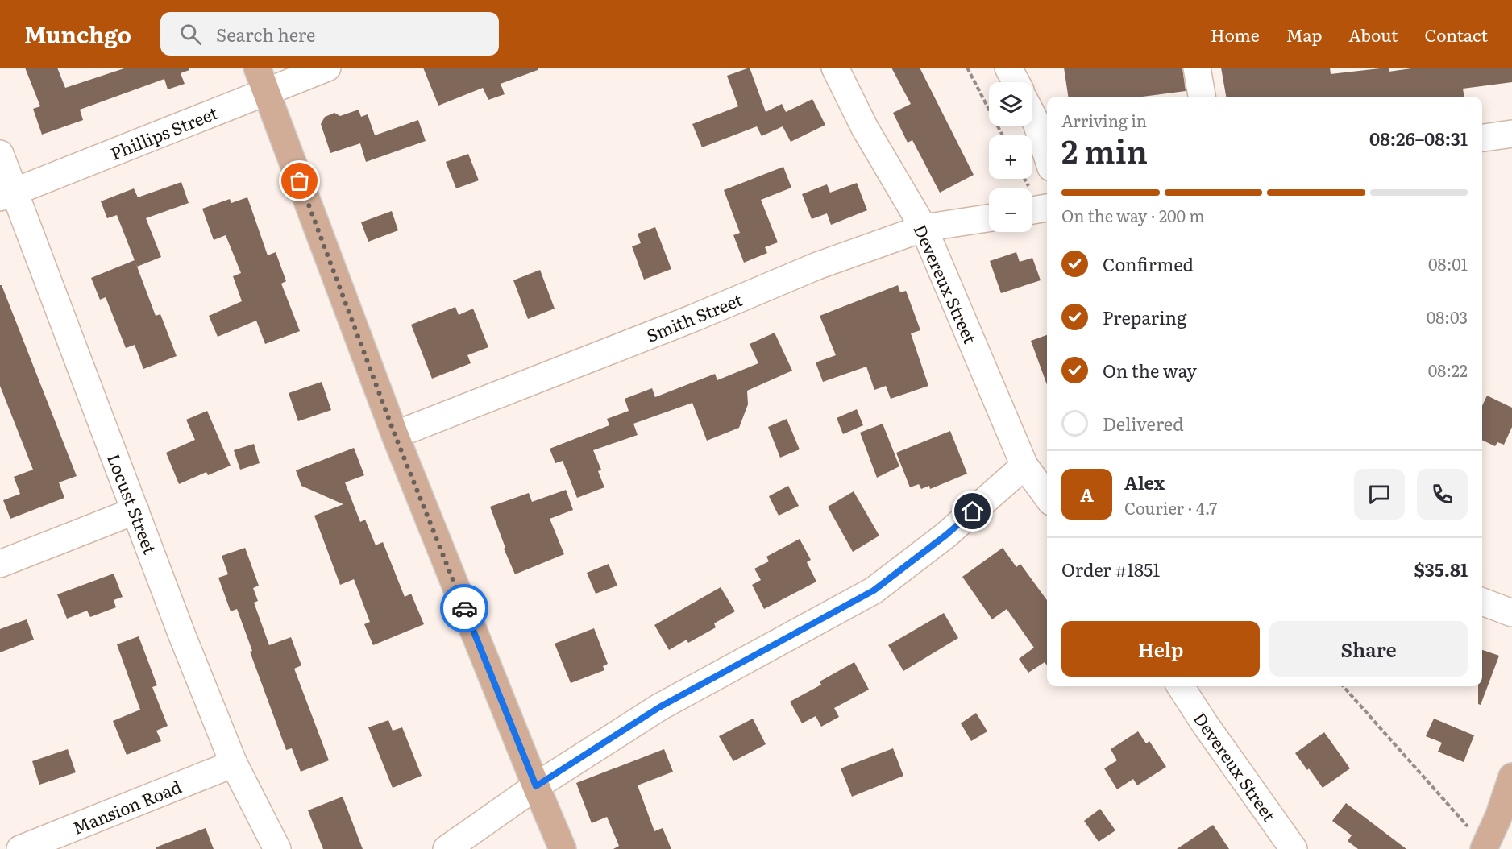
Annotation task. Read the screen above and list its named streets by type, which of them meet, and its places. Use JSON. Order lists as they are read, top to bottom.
{
  "streets": {
    "street": [
      "Phillips Street",
      "Devereux Street",
      "Smith Street",
      "Locust Street",
      "Mansion Road"
    ]
  },
  "crossings": [
    ["Phillips Street", "Locust Street"],
    ["Devereux Street", "Smith Street"],
    ["Locust Street", "Mansion Road"]
  ],
  "page": {
    "header": "Munchgo",
    "search": "Search here",
    "nav": [
      "Home",
      "Map",
      "About",
      "Contact"
    ],
    "map_buttons": ["+", "−"],
    "heading": ["2 min", "Arriving in", "08:26–08:31"],
    "panel": [
      "Alex",
      "Courier · 4.7",
      "Order #1851",
      "$35.81"
    ],
    "bar": "On the way · 200 m",
    "list": [
      ["Confirmed", "08:01"],
      ["Preparing", "08:03"],
      ["On the way", "08:22"],
      "Delivered"
    ],
    "round": "A",
    "buttons": ["Help", "Share"]
  }
}
